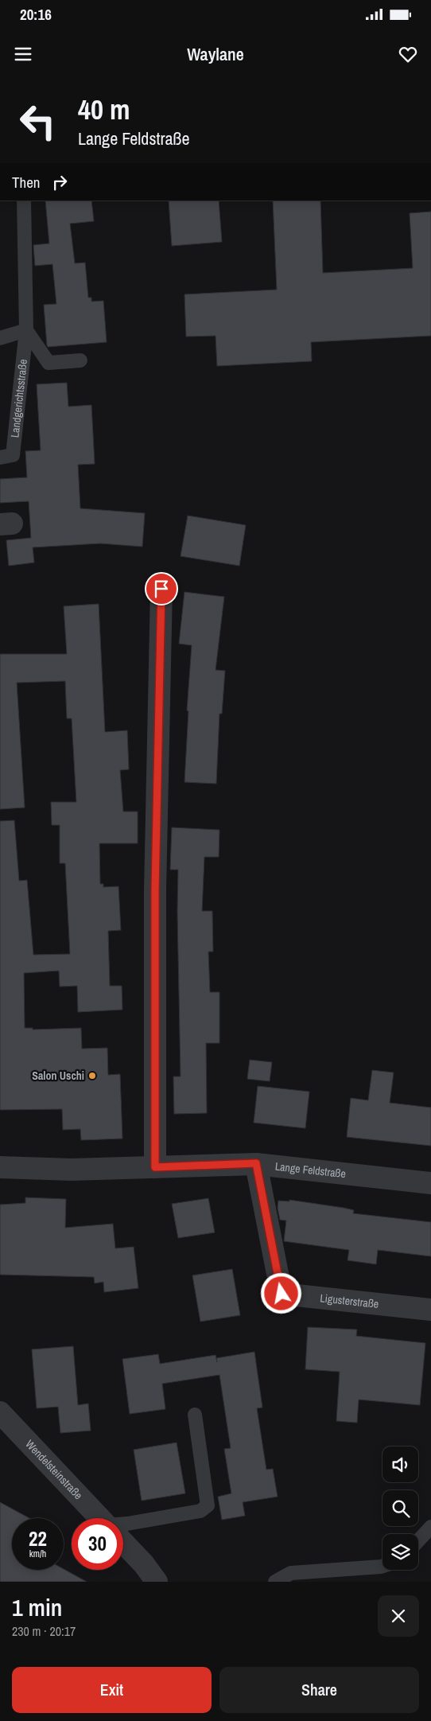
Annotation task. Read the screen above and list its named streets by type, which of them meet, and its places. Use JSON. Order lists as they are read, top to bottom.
{
  "streets": {
    "street": ["Lange Feldstraße", "Ligusterstraße", "Wendelsteinstraße"],
    "lane": ["Landgerichtsstraße"]
  },
  "crossings": [
    ["Lange Feldstraße", "Ligusterstraße"]
  ],
  "places": ["Salon Uschi"],
  "page": {
    "status": "20:16",
    "header": "Waylane",
    "turn": ["40 m", "Lange Feldstraße"],
    "then": "Then",
    "speed": "22 km/h",
    "limit": "30",
    "heading": ["1 min", "230 m · 20:17"],
    "buttons": ["Exit", "Share"]
  }
}
